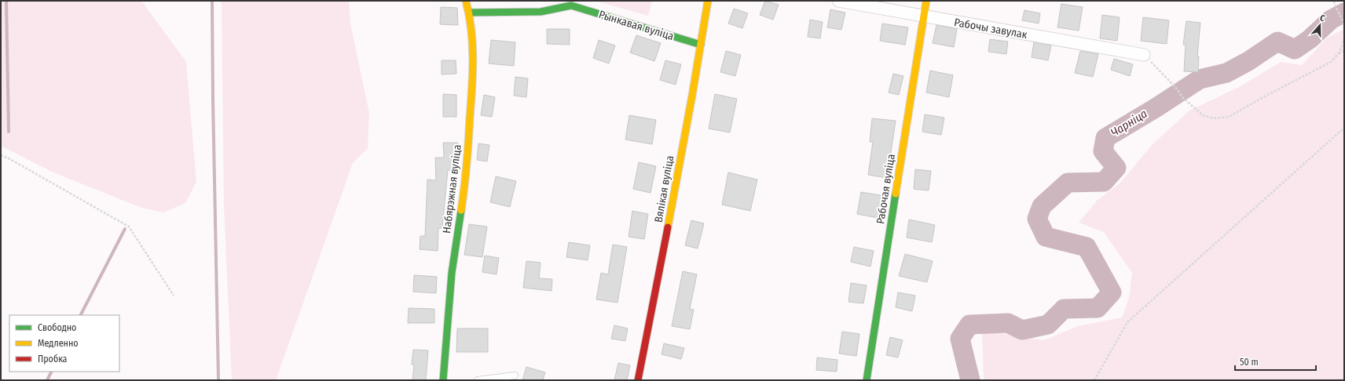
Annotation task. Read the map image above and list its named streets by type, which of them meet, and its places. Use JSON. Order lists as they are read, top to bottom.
{
  "streets": {
    "street": [
      "Рынкавая вуліца",
      "Рабочы завулак",
      "Набярэжная вуліца",
      "Вялікая вуліца",
      "Рабочая вуліца"
    ]
  },
  "crossings": [
    ["Рынкавая вуліца", "Набярэжная вуліца"],
    ["Рынкавая вуліца", "Вялікая вуліца"],
    ["Рабочы завулак", "Рабочая вуліца"]
  ],
  "water": ["Чарніца"],
  "legend": ["Свободно", "Медленно", "Пробка"],
  "scale_bar": "50 m",
  "north": "top"
}
